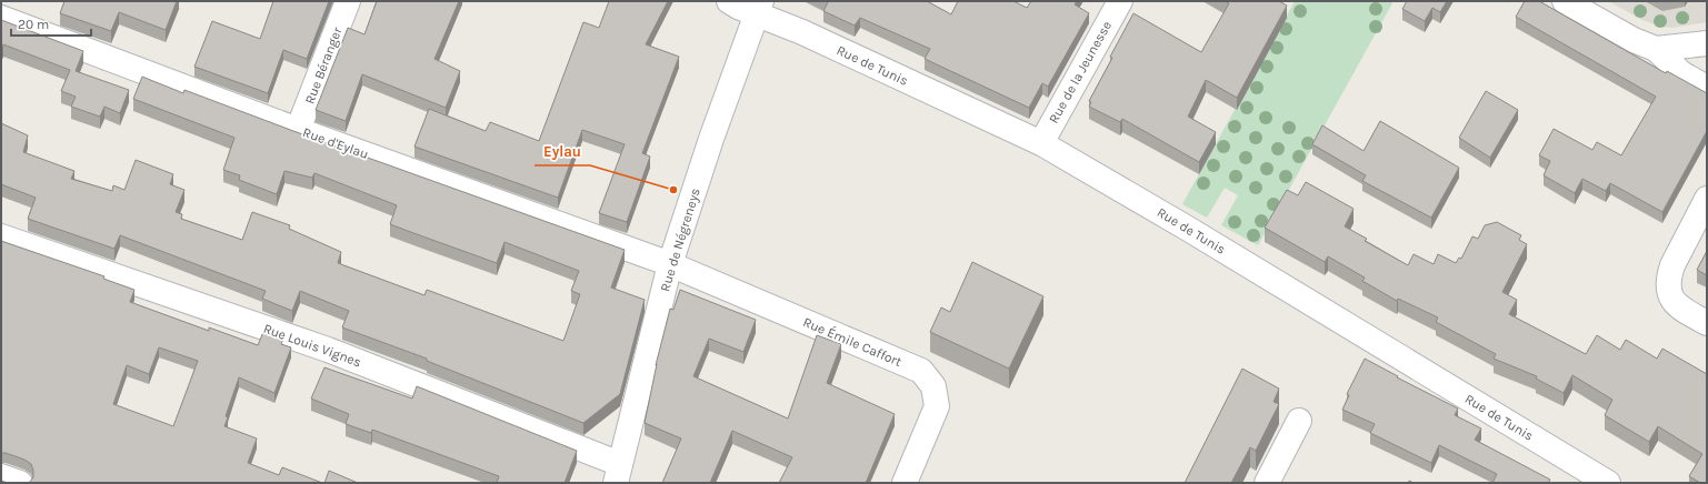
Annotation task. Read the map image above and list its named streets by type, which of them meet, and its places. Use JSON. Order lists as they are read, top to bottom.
{
  "streets": {
    "street": [
      "Rue Béranger",
      "Rue de Tunis",
      "Rue de la Jeunesse",
      "Rue d'Eylau",
      "Rue de Négreneys",
      "Rue Émile Caffort",
      "Rue Louis Vignes"
    ]
  },
  "crossings": [
    ["Rue Béranger", "Rue d'Eylau"],
    ["Rue de Tunis", "Rue de la Jeunesse"],
    ["Rue de Tunis", "Rue de Négreneys"],
    ["Rue d'Eylau", "Rue de Négreneys"],
    ["Rue d'Eylau", "Rue Émile Caffort"],
    ["Rue de Négreneys", "Rue Émile Caffort"],
    ["Rue de Négreneys", "Rue Louis Vignes"]
  ],
  "places": ["Eylau"],
  "scale_bar": "20 m"
}
